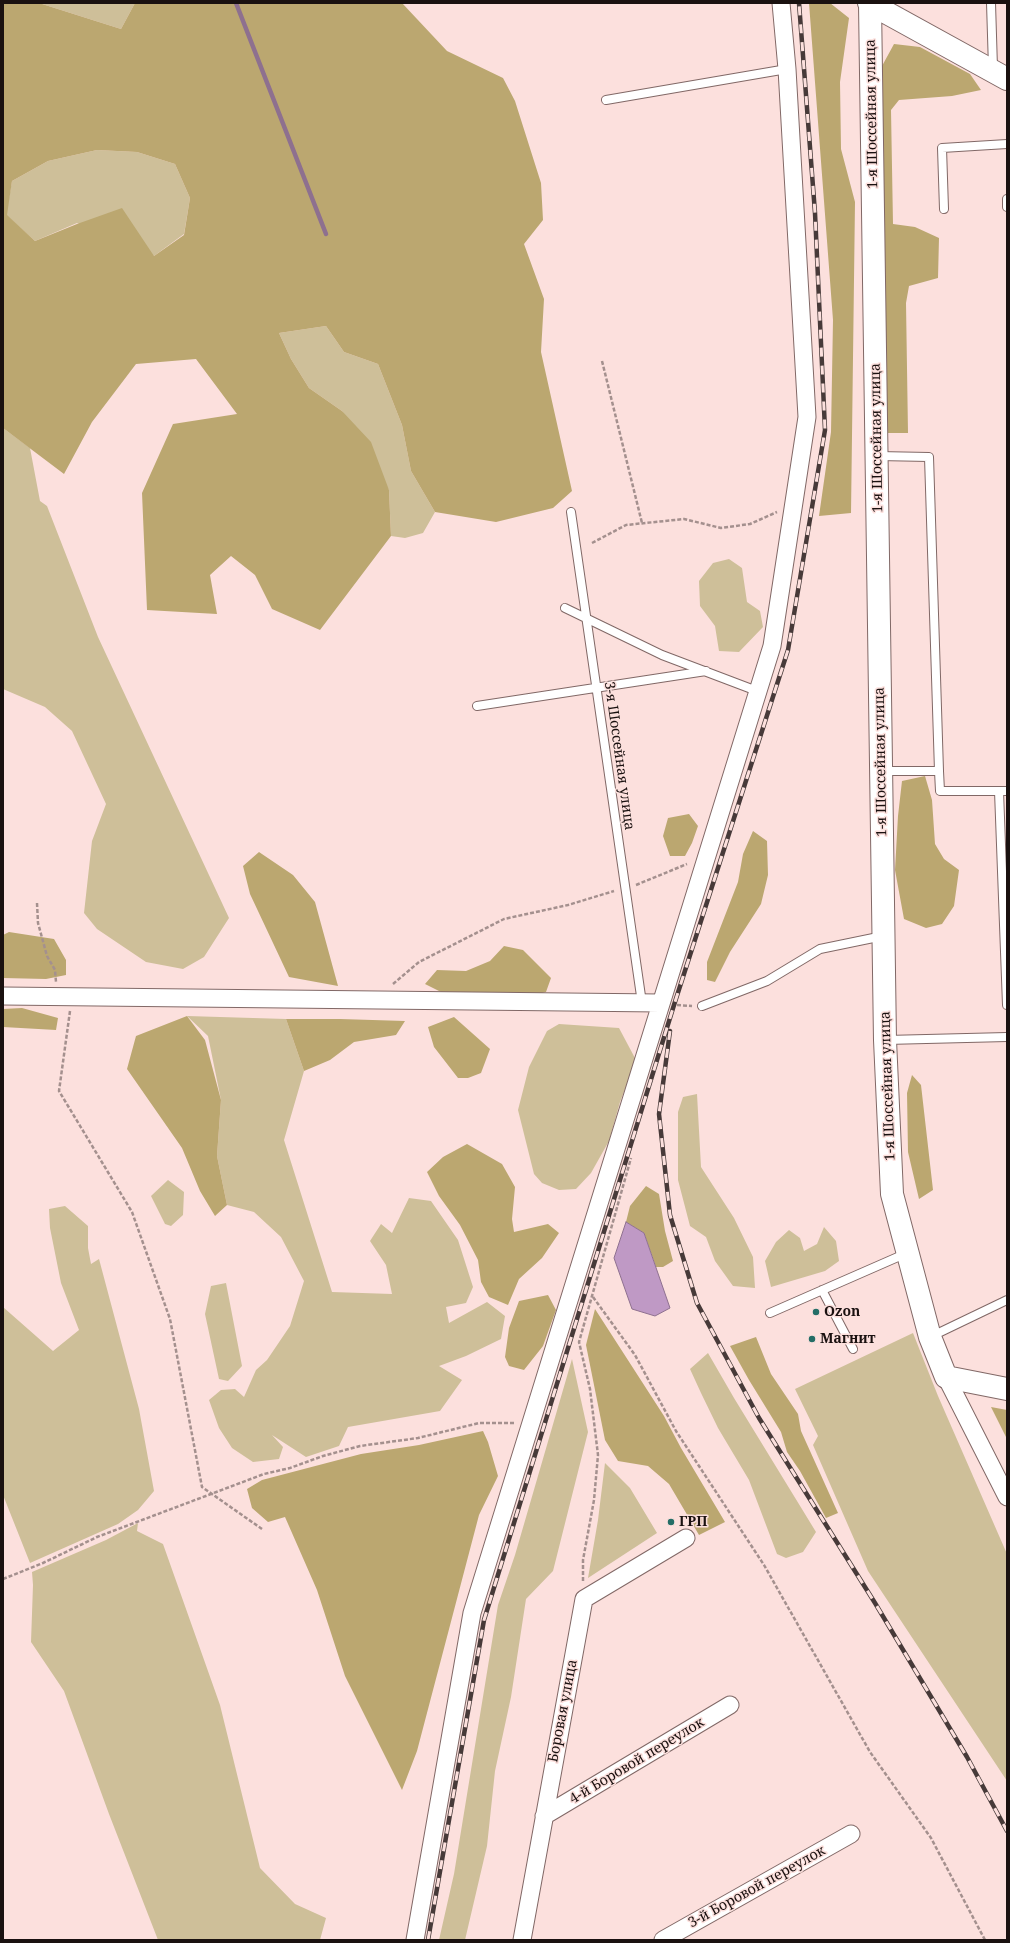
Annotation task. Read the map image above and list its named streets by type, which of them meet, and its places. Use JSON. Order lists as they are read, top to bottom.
{
  "streets": {
    "street": [
      "1-я Шоссейная улица",
      "Боровая улица",
      "4-й Боровой переулок",
      "3-й Боровой переулок"
    ],
    "lane": ["3-я Шоссейная улица"]
  },
  "crossings": [
    ["Боровая улица", "4-й Боровой переулок"]
  ],
  "places": ["Ozon", "Магнит", "ГРП"]
}
